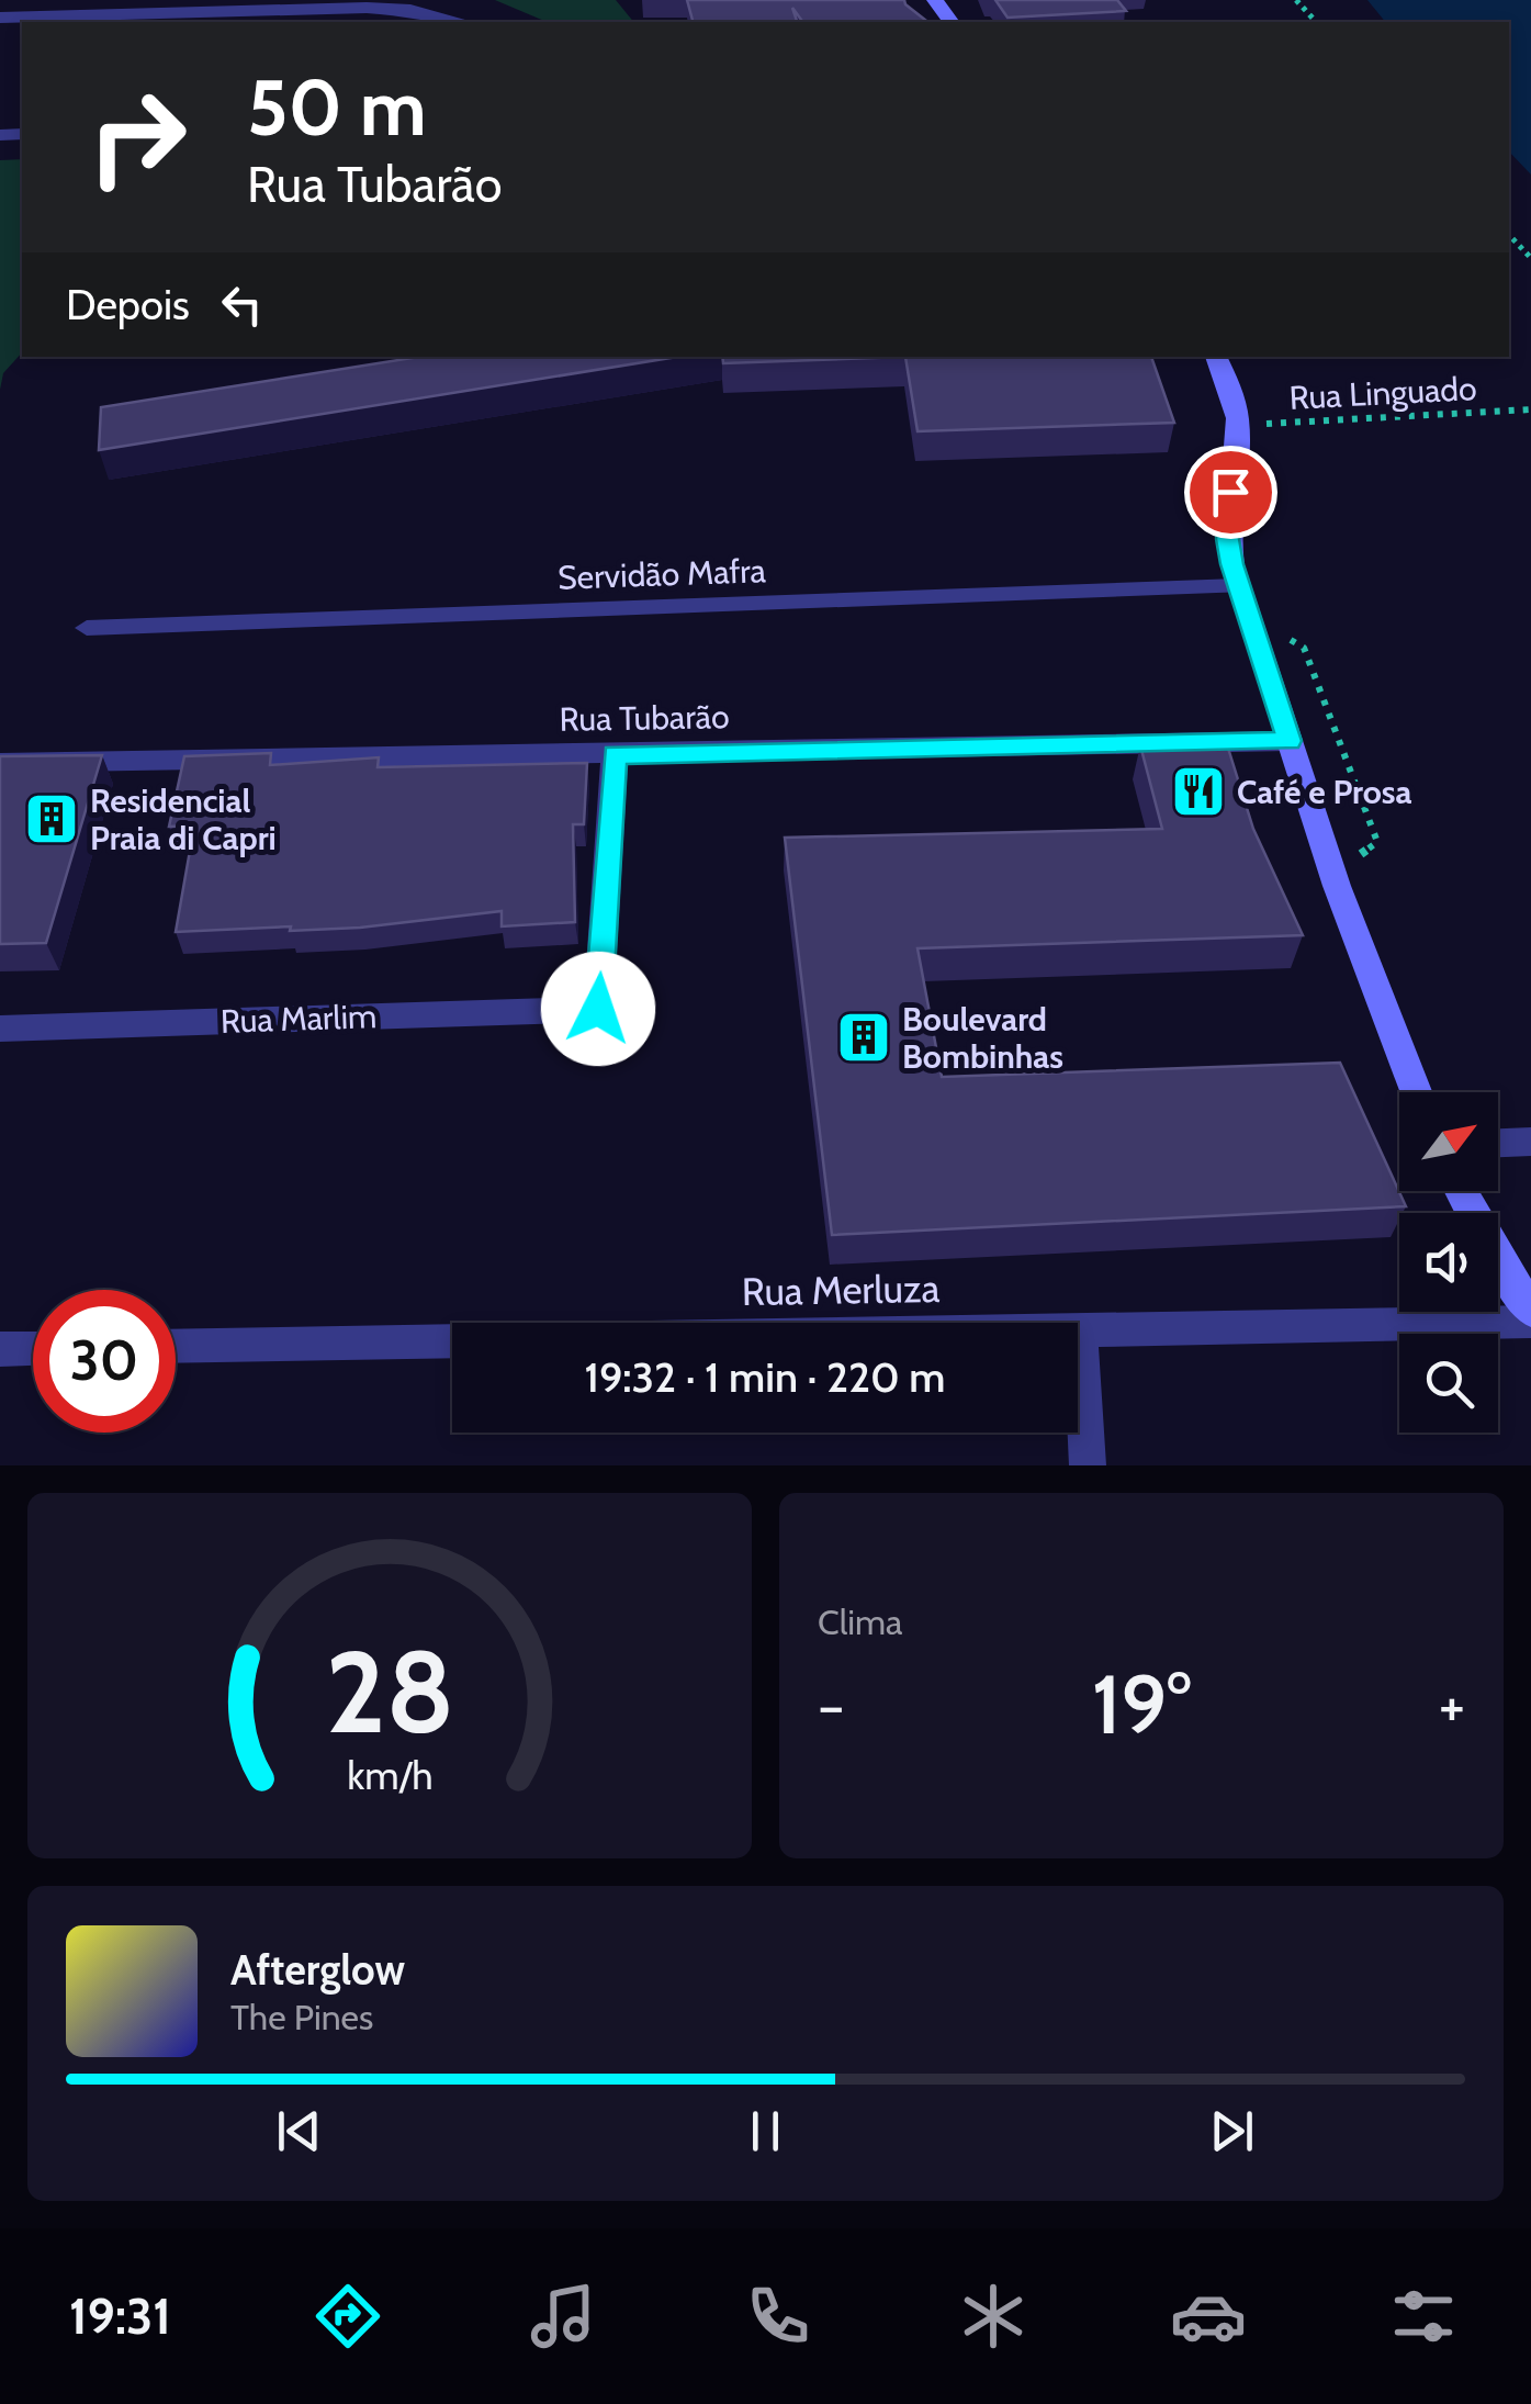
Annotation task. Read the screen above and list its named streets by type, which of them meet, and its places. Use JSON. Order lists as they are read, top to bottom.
{
  "streets": {
    "street": ["Rua Tubarão", "Rua Marlim", "Rua Merluza"],
    "lane": ["Servidão Mafra"],
    "path": ["Rua Linguado"]
  },
  "crossings": [
    ["Rua Tubarão", "Rua Marlim"]
  ],
  "places": {
    "restaurant": ["Café e Prosa"],
    "building": ["Residencial Praia di Capri", "Boulevard Bombinhas"]
  },
  "north": "top right",
  "page": {
    "turn": ["50 m", "Rua Tubarão"],
    "then": "Depois",
    "limit": "30",
    "trip": "19:32 · 1 min · 220 m",
    "tile": "Clima",
    "heat": ["−", "19°", "+"],
    "song": ["Afterglow", "The Pines"],
    "tabs": "19:31",
    "gauge": ["28", "km/h"]
  }
}
